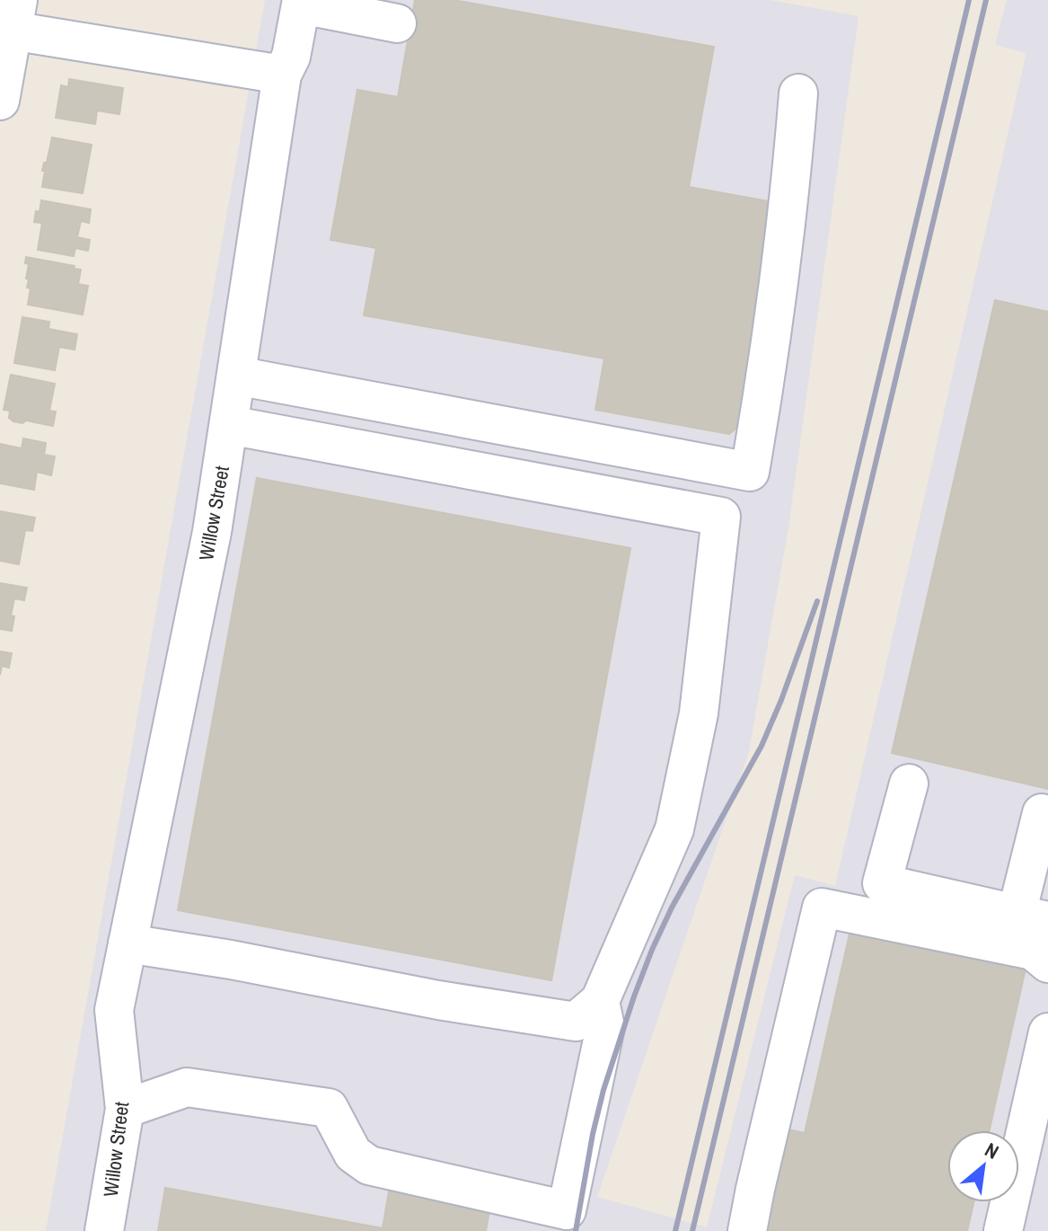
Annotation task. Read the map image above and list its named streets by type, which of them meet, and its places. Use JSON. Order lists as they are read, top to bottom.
{
  "streets": {
    "street": ["Willow Street"]
  },
  "north": "top right"
}
